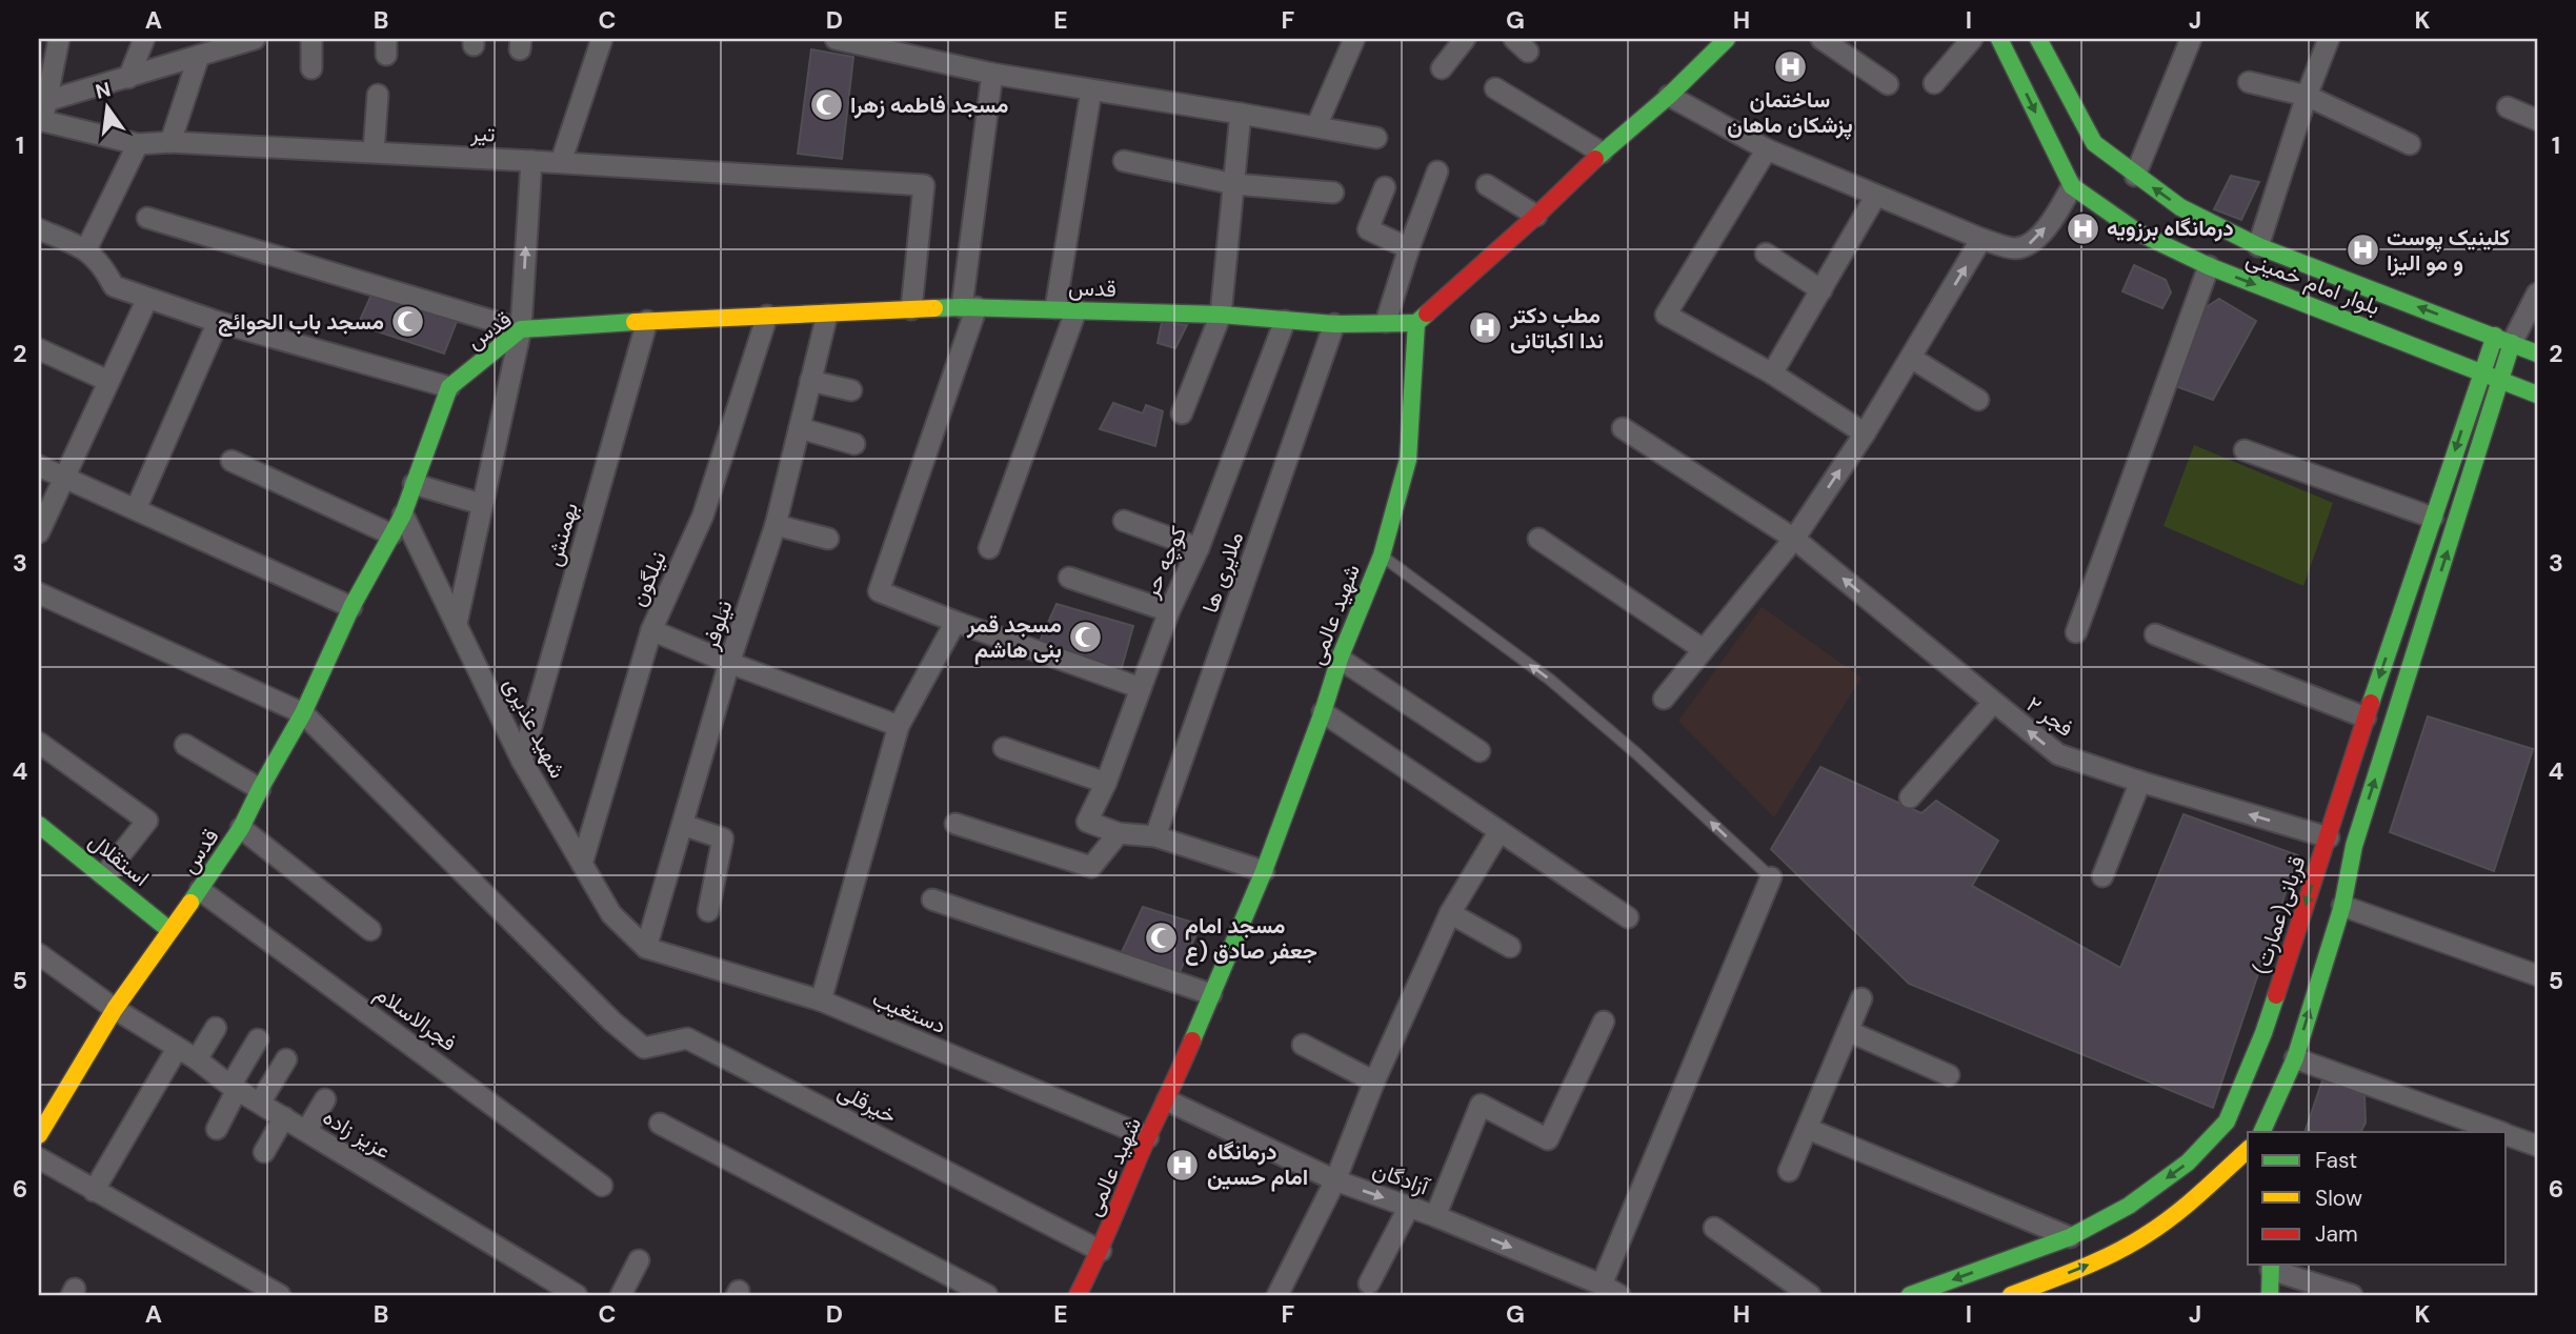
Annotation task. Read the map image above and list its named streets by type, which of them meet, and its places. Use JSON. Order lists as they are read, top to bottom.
{
  "streets": {
    "main road": [
      "بلوار امام خمینی",
      "قدس",
      "شهید عالمی",
      "استقلال",
      "(عمارت)قربانی"
    ],
    "street": [
      "تیر",
      "بهمنش",
      "کوچه حر",
      "ملایری ها",
      "نیلگون",
      "نیلوفر",
      "فجر ۲",
      "شهید عذیری",
      "دستغیب",
      "فجرالاسلام",
      "خیرقلی",
      "عزیز زاده",
      "آزادگان"
    ]
  },
  "crossings": [
    ["تیر", "قدس"],
    ["بلوار امام خمینی", "(عمارت)قربانی"],
    ["قدس", "بهمنش"],
    ["قدس", "کوچه حر"],
    ["قدس", "ملایری ها"],
    ["قدس", "نیلگون"],
    ["قدس", "شهید عالمی"],
    ["قدس", "نیلوفر"],
    ["قدس", "شهید عذیری"],
    ["قدس", "استقلال"],
    ["قدس", "فجرالاسلام"],
    ["قدس", "خیرقلی"],
    ["قدس", "عزیز زاده"],
    ["بهمنش", "شهید عذیری"],
    ["نیلگون", "شهید عذیری"],
    ["شهید عالمی", "دستغیب"],
    ["شهید عالمی", "خیرقلی"],
    ["شهید عالمی", "آزادگان"],
    ["نیلوفر", "شهید عذیری"],
    ["نیلوفر", "دستغیب"],
    ["فجر ۲", "(عمارت)قربانی"],
    ["شهید عذیری", "دستغیب"]
  ],
  "one_way": ["آزادگان"],
  "places": {
    "hospital": [
      "ساختمان پزشکان ماهان",
      "درمانگاه برزویه",
      "کلینیک پوست و مو الیزا",
      "مطب دکتر ندا اکباتانی",
      "درمانگاه امام حسین"
    ],
    "mosque": [
      "مسجد فاطمه زهرا",
      "مسجد باب الحوائج",
      "مسجد قمر بنی هاشم",
      "مسجد امام جعفر صادق (ع"
    ]
  },
  "legend": ["Fast", "Slow", "Jam"],
  "north": "top",
  "grid": {
    "columns": [
      "A",
      "B",
      "C",
      "D",
      "E",
      "F",
      "G",
      "H",
      "I",
      "J",
      "K"
    ],
    "rows": [
      "1",
      "2",
      "3",
      "4",
      "5",
      "6"
    ]
  }
}
